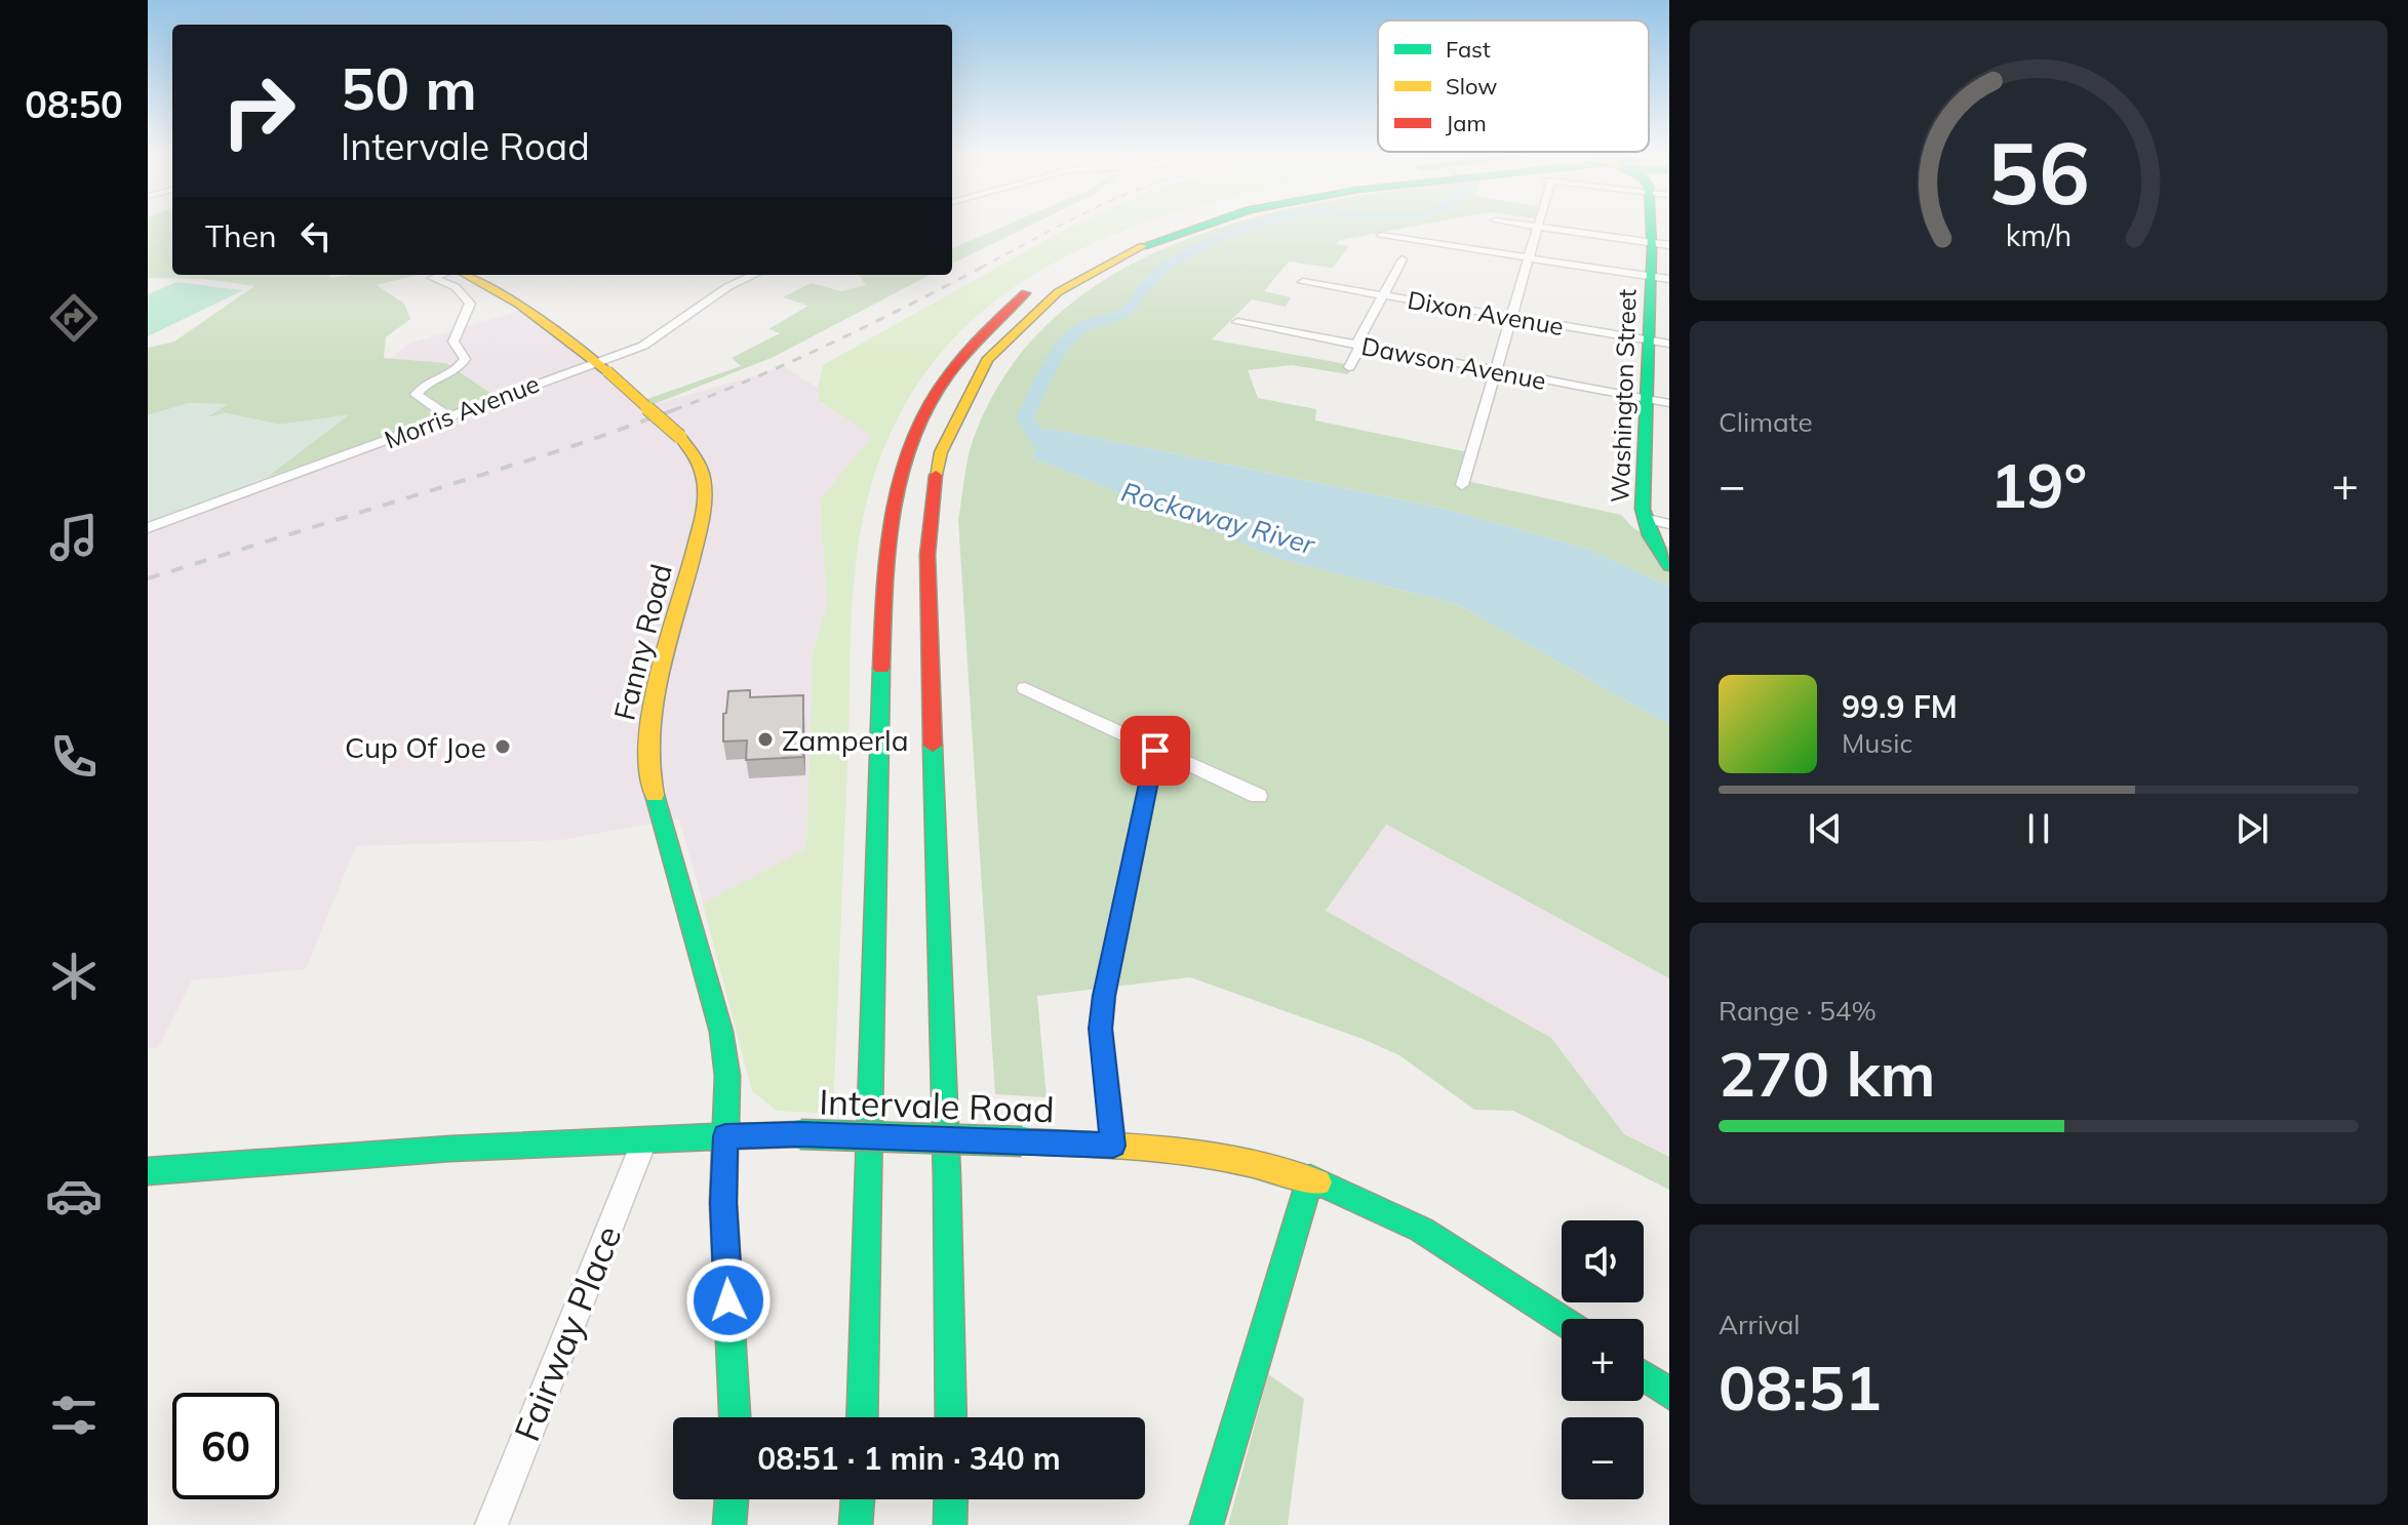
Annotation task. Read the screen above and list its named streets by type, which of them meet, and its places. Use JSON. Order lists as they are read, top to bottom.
{
  "streets": {
    "main road": ["Washington Street", "Fanny Road", "Intervale Road"],
    "street": [
      "Dixon Avenue",
      "Dawson Avenue",
      "Morris Avenue",
      "Fairway Place"
    ]
  },
  "crossings": [
    ["Dixon Avenue", "Washington Street"],
    ["Dawson Avenue", "Washington Street"],
    ["Morris Avenue", "Fanny Road"],
    ["Fanny Road", "Intervale Road"],
    ["Intervale Road", "Fairway Place"]
  ],
  "water": ["Rockaway River"],
  "places": ["Zamperla", "Cup Of Joe"],
  "legend": ["Fast", "Slow", "Jam"],
  "page": {
    "tabs": "08:50",
    "turn": ["50 m", "Intervale Road"],
    "then": "Then",
    "tile": [
      "Climate",
      ["Range · 54%", "270 km"],
      ["Arrival", "08:51"]
    ],
    "heat": ["−", "19°", "+"],
    "song": ["99.9 FM", "Music"],
    "map_buttons": ["+", "−"],
    "limit": "60",
    "trip": "08:51 · 1 min · 340 m",
    "gauge": ["56", "km/h"]
  }
}
